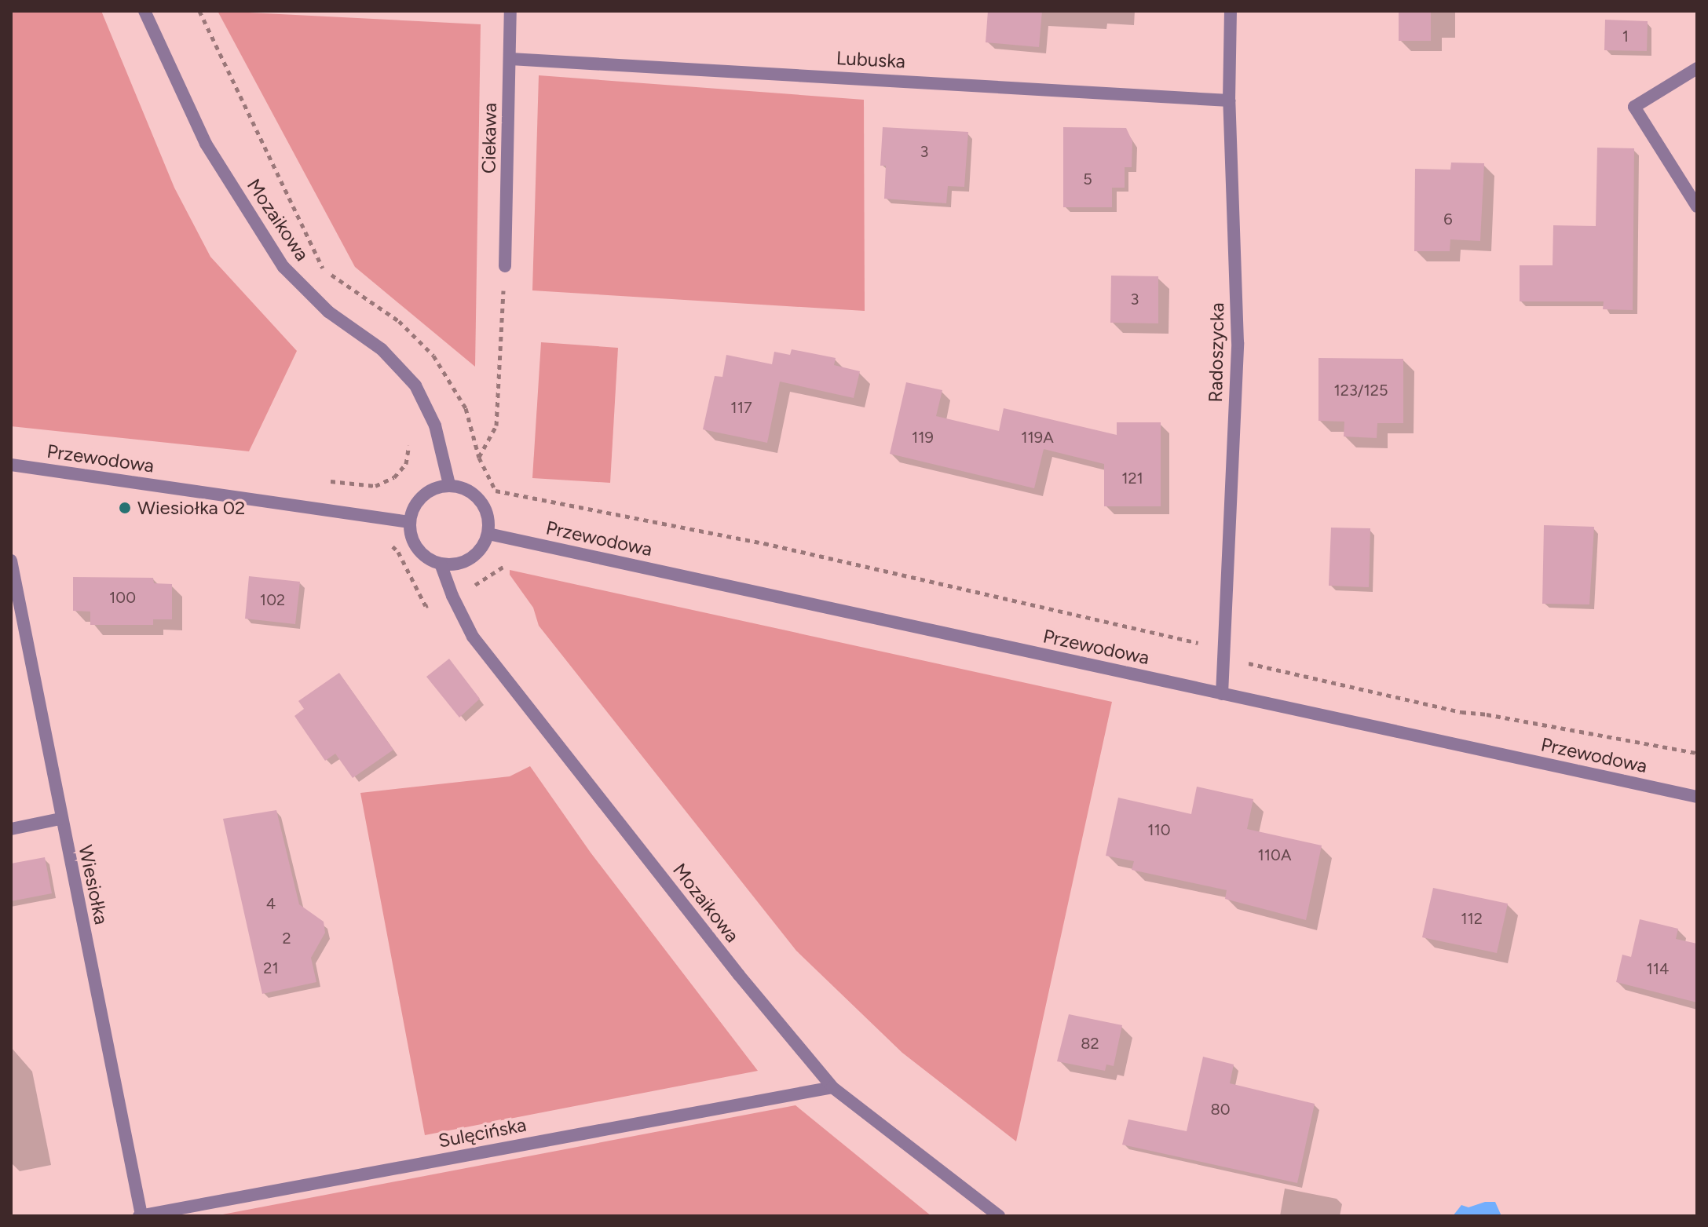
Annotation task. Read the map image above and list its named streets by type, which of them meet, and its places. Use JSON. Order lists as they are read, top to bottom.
{
  "streets": {
    "street": [
      "Lubuska",
      "Ciekawa",
      "Mozaikowa",
      "Radoszycka",
      "Przewodowa",
      "Wiesiołka",
      "Sulęcińska"
    ]
  },
  "crossings": [
    ["Lubuska", "Ciekawa"],
    ["Lubuska", "Radoszycka"],
    ["Mozaikowa", "Przewodowa"],
    ["Mozaikowa", "Sulęcińska"],
    ["Radoszycka", "Przewodowa"],
    ["Wiesiołka", "Sulęcińska"]
  ],
  "places": ["Wiesiołka 02"],
  "house_numbers": [
    "1",
    "3",
    "5",
    "6",
    "3",
    "123/125",
    "117",
    "119",
    "119A",
    "121",
    "100",
    "102",
    "110",
    "110A",
    "4",
    "112",
    "2",
    "21",
    "114",
    "82",
    "80"
  ]
}
